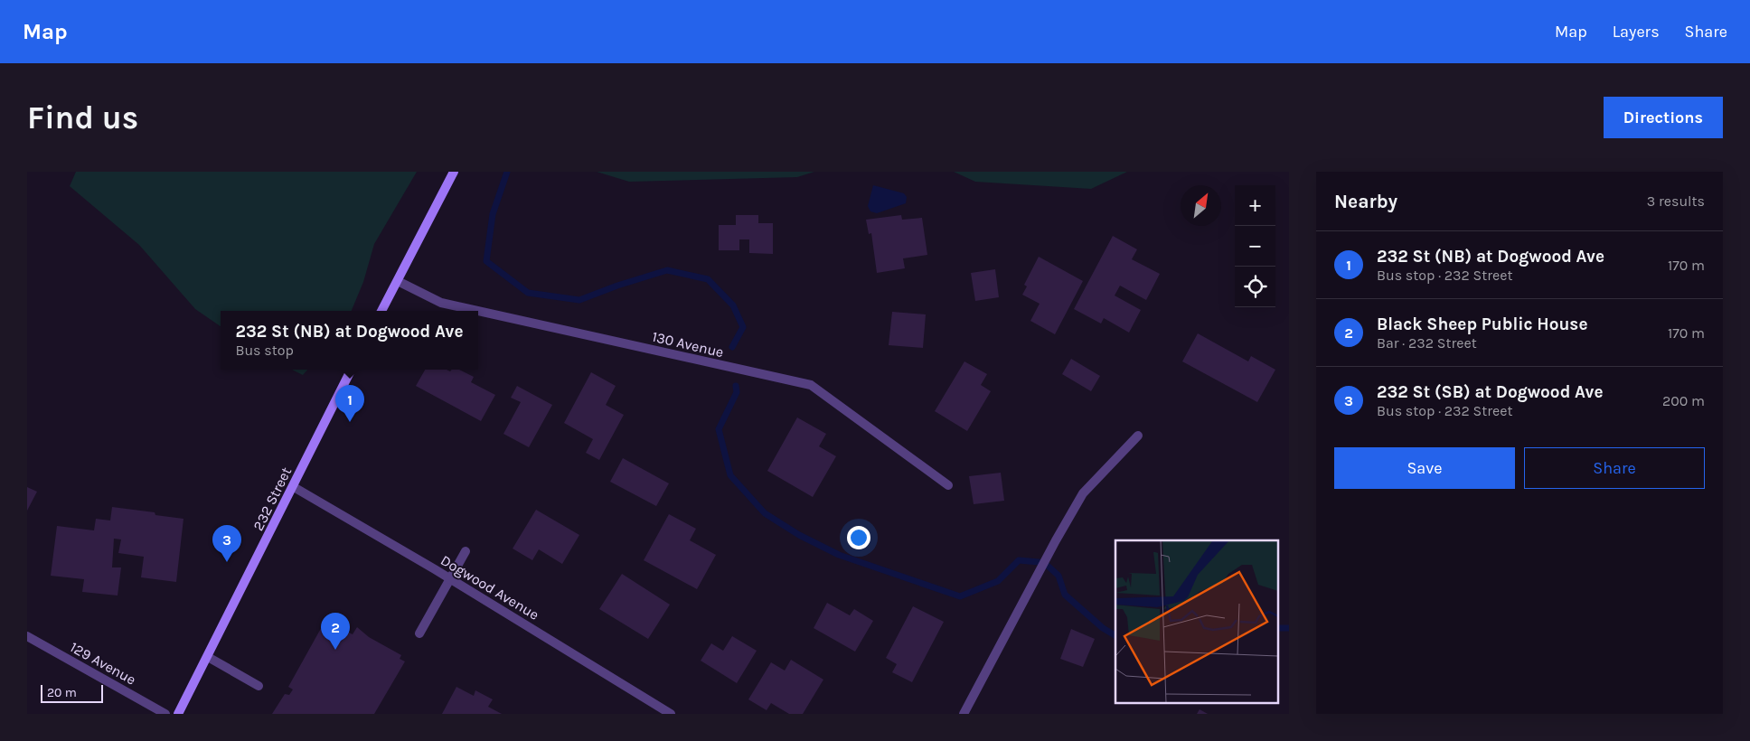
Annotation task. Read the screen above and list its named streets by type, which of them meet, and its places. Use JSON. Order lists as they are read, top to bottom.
{
  "streets": {
    "main road": ["232 Street"],
    "street": ["130 Avenue", "Dogwood Avenue", "129 Avenue"]
  },
  "crossings": [
    ["232 Street", "Dogwood Avenue"]
  ],
  "scale_bar": "20 m",
  "north": "top right",
  "page": {
    "header": "Map",
    "nav": ["Map", "Layers", "Share"],
    "buttons": [
      "Directions",
      ["Save", "Share"]
    ],
    "title": "Find us",
    "heading": ["Nearby", "3 results"],
    "map_buttons": ["+", "−"],
    "list": [
      {
        "mark": "1",
        "name": "232 St (NB) at Dogwood Ave",
        "note": "Bus stop · 232 Street",
        "value": "170 m"
      },
      {
        "mark": "2",
        "name": "Black Sheep Public House",
        "note": "Bar · 232 Street",
        "value": "170 m"
      },
      {
        "mark": "3",
        "name": "232 St (SB) at Dogwood Ave",
        "note": "Bus stop · 232 Street",
        "value": "200 m"
      }
    ],
    "popup": ["232 St (NB) at Dogwood Ave", "Bus stop"],
    "pins": ["1", "3", "2"],
    "scale": "20 m"
  }
}
